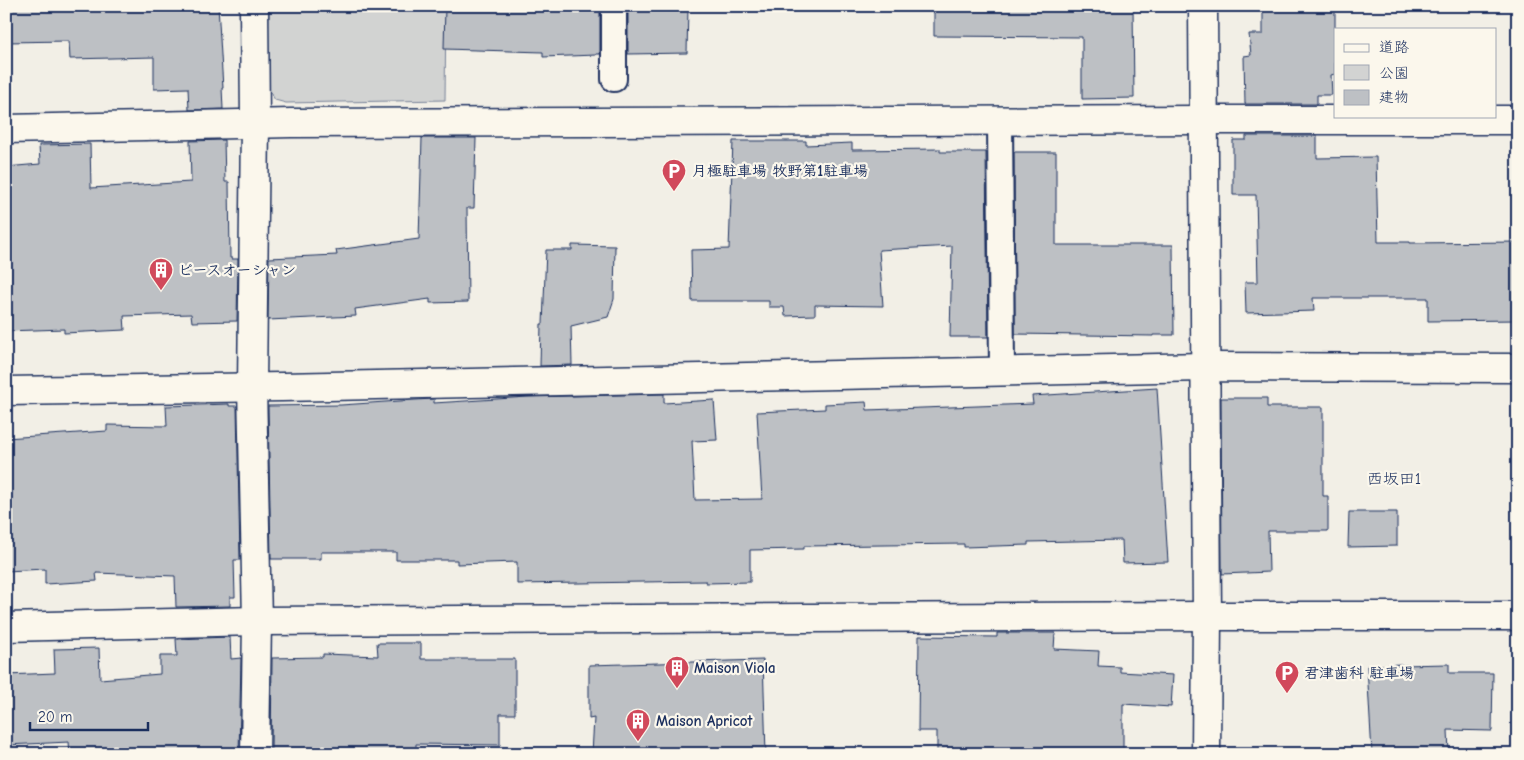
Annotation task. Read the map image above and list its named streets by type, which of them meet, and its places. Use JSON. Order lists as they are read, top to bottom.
{
  "districts": ["西坂田1"],
  "places": {
    "parking": ["月極駐車場 牧野第1駐車場", "君津歯科 駐車場"],
    "building": ["ピースオーシャン", "Maison Viola", "Maison Apricot"]
  },
  "legend": ["道路", "公園", "建物"],
  "scale_bar": "20 m"
}
